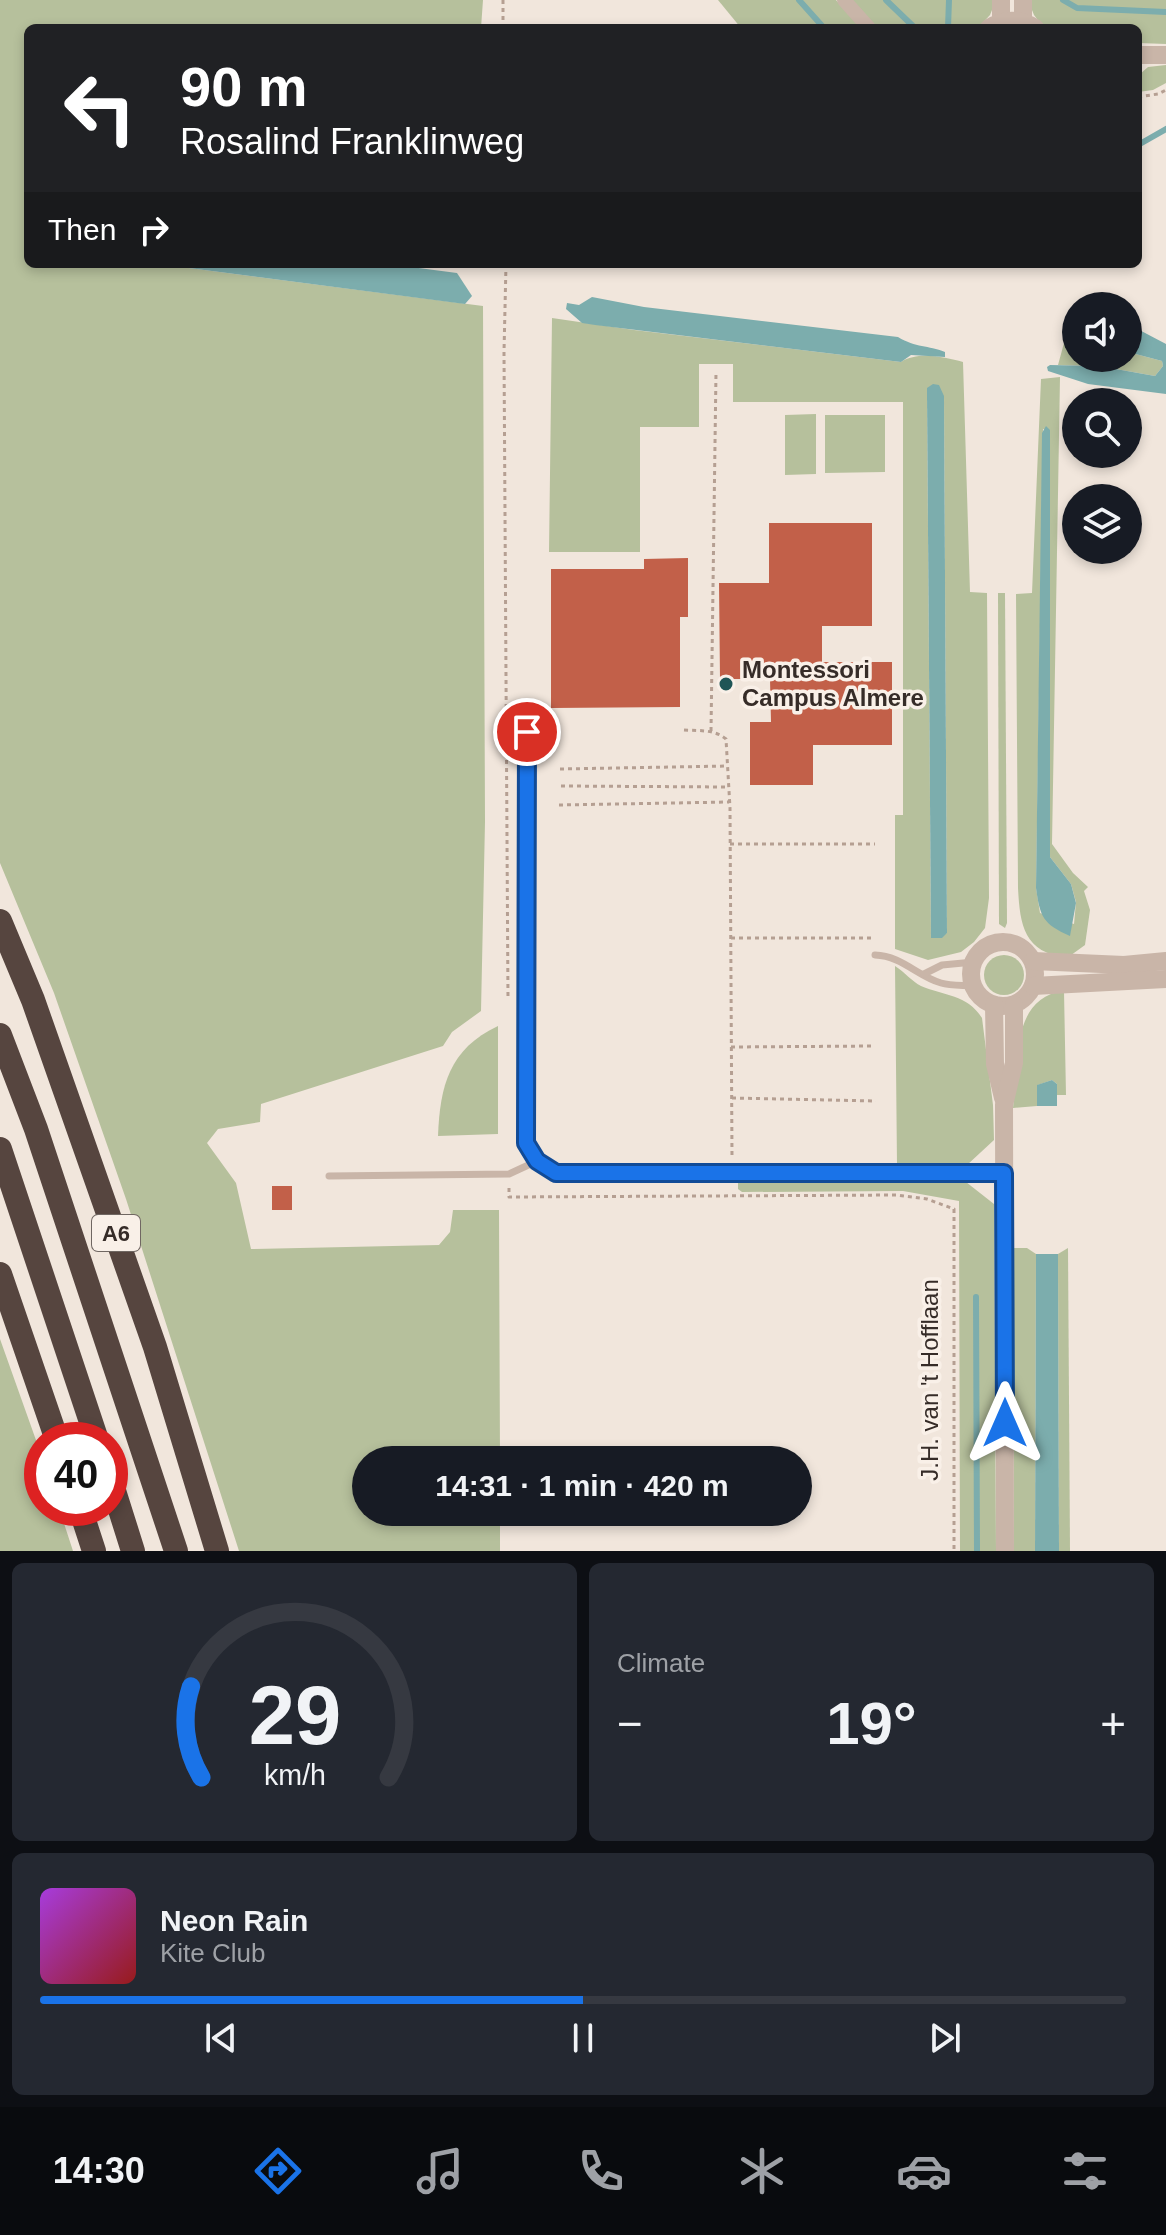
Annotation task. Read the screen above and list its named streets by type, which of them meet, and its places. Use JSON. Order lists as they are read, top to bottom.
{
  "streets": {
    "highway": ["A6"],
    "path": ["J.H. van 't Hofflaan"]
  },
  "places": ["Montessori Campus Almere"],
  "page": {
    "turn": ["90 m", "Rosalind Franklinweg"],
    "then": "Then",
    "limit": "40",
    "trip": "14:31 · 1 min · 420 m",
    "tile": "Climate",
    "heat": ["−", "19°", "+"],
    "song": ["Neon Rain", "Kite Club"],
    "tabs": "14:30",
    "gauge": ["29", "km/h"]
  }
}
